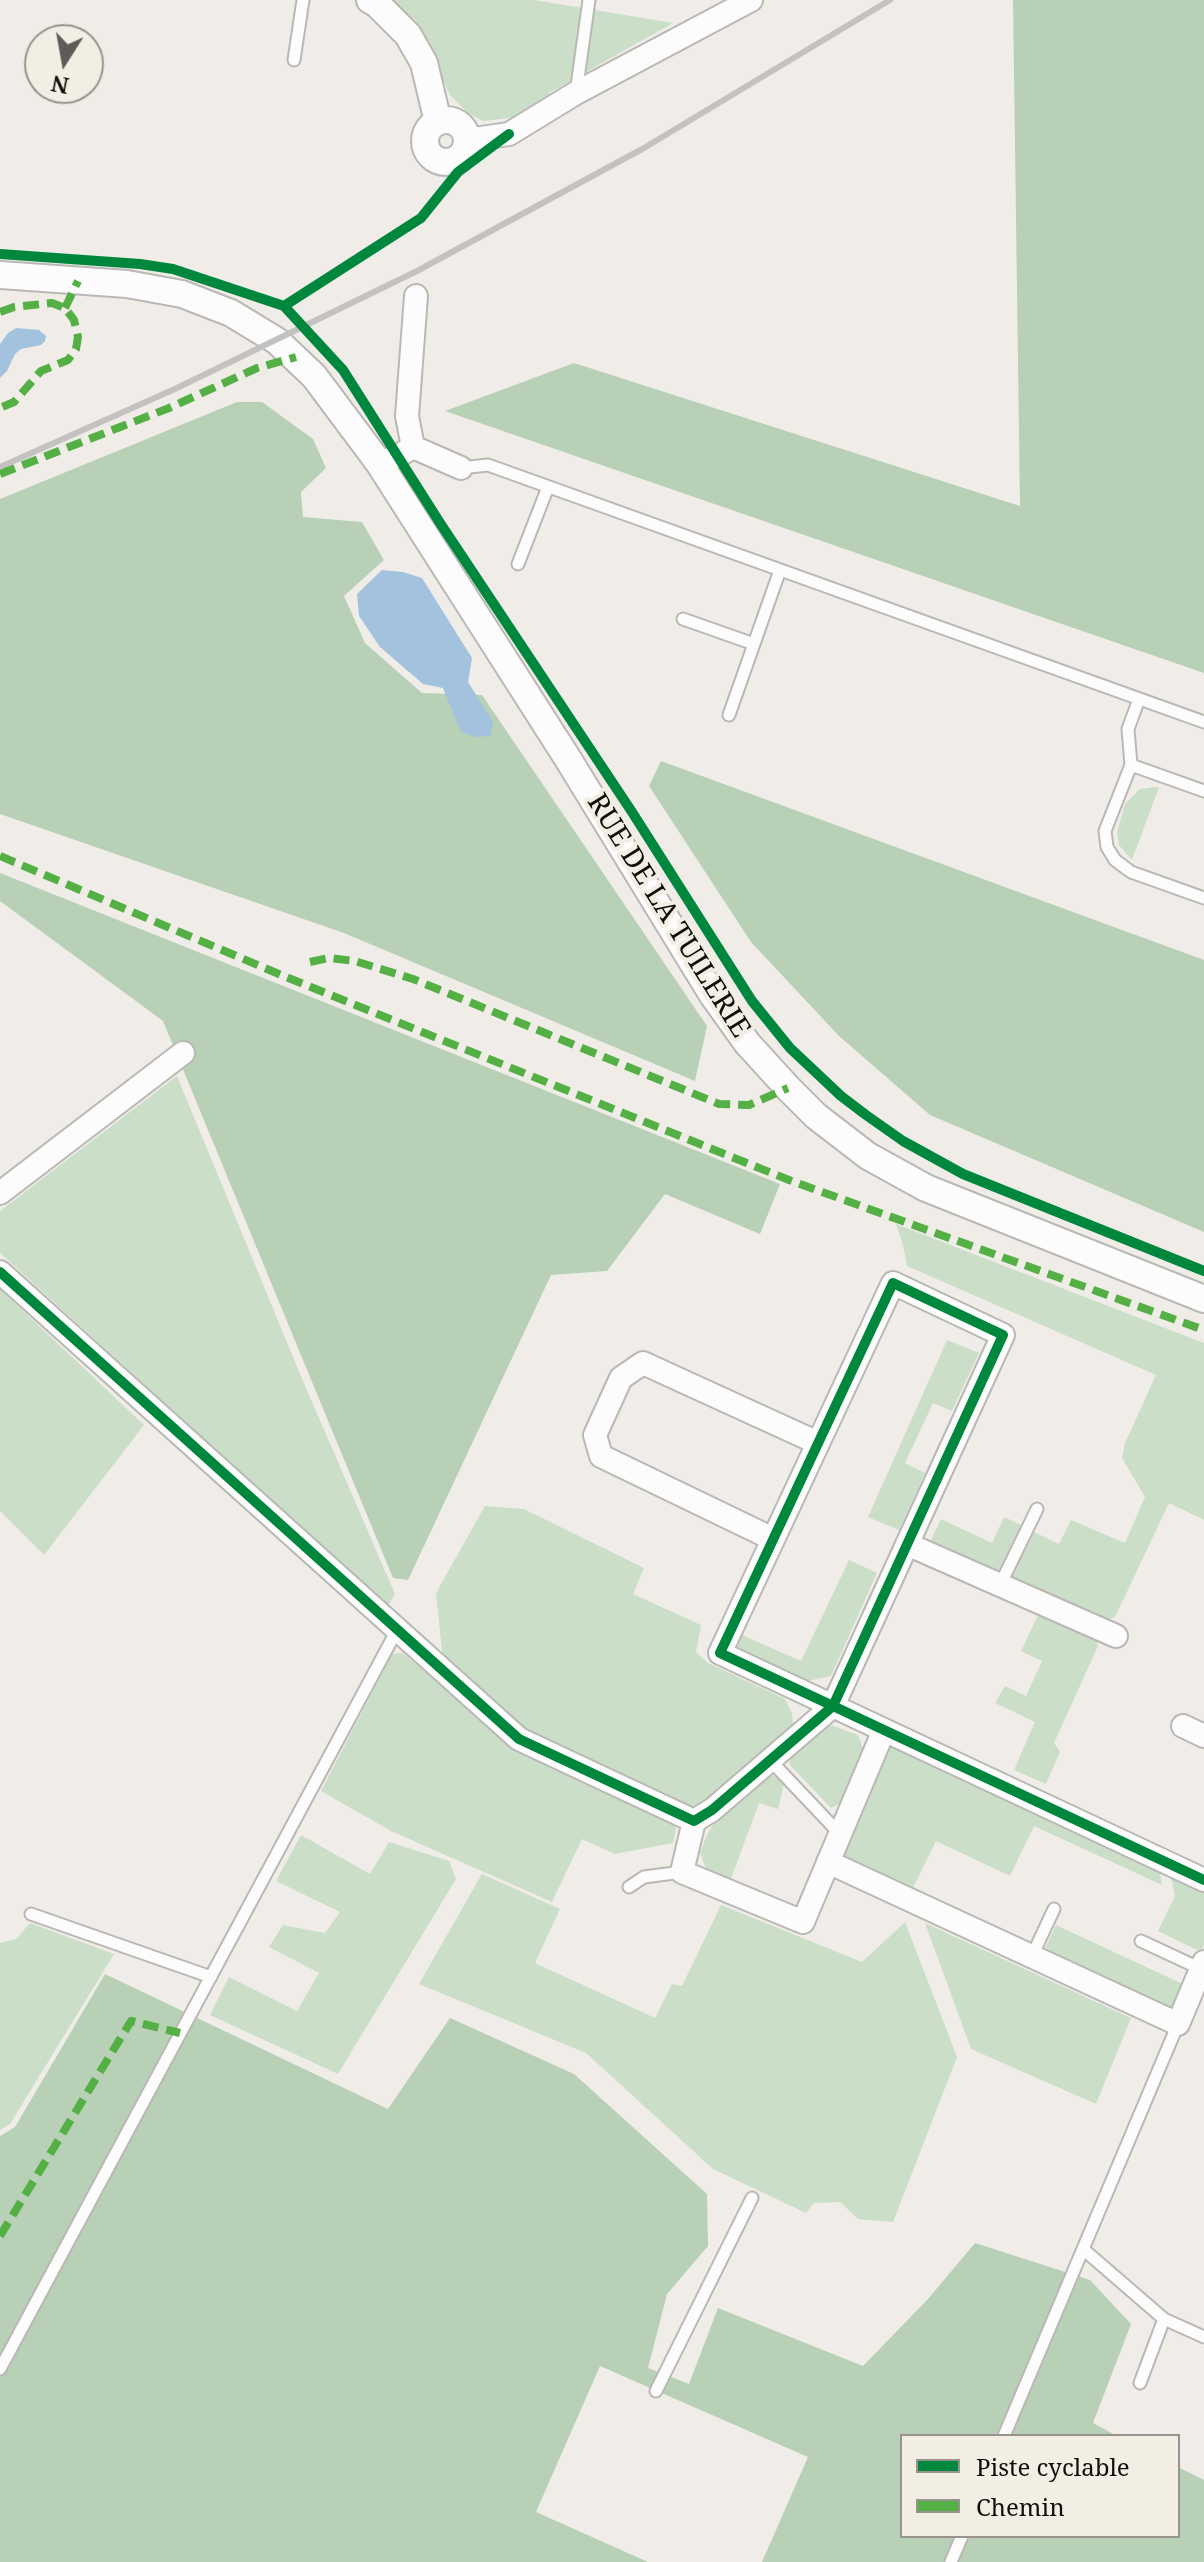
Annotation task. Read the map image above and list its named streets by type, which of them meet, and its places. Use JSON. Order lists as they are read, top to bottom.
{
  "streets": {
    "street": ["RUE DE LA TUILERIE"]
  },
  "legend": ["Piste cyclable", "Chemin"],
  "north": "bottom"
}
